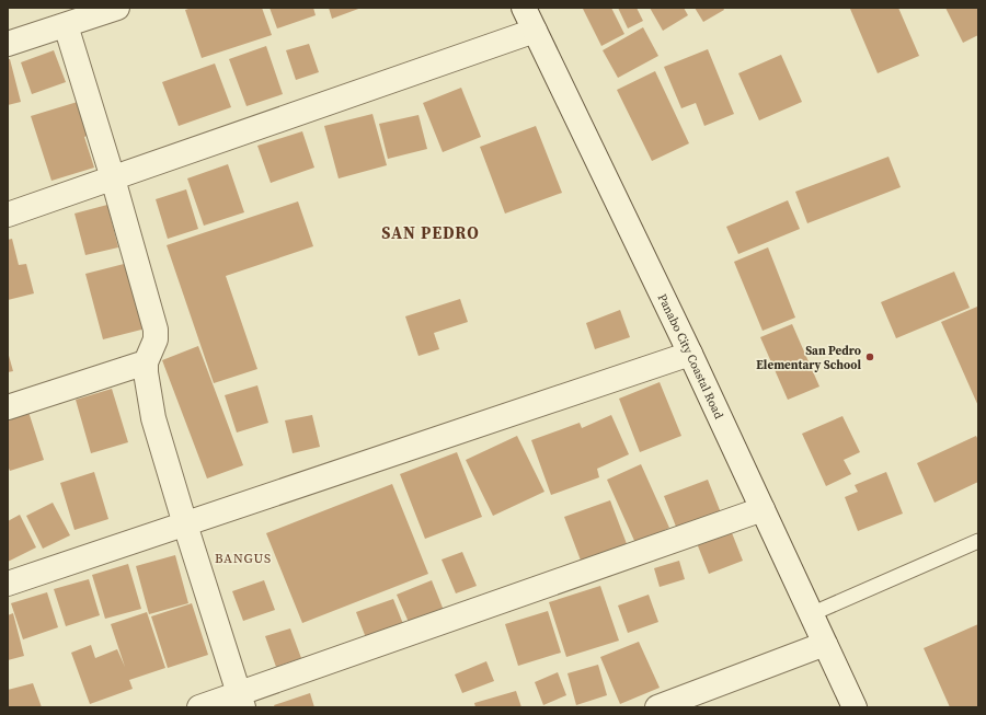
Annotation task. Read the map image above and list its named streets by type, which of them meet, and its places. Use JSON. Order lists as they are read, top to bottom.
{
  "streets": {
    "street": ["Panabo City Coastal Road"]
  },
  "districts": ["SAN PEDRO", "BANGUS"],
  "places": ["San Pedro Elementary School"]
}
